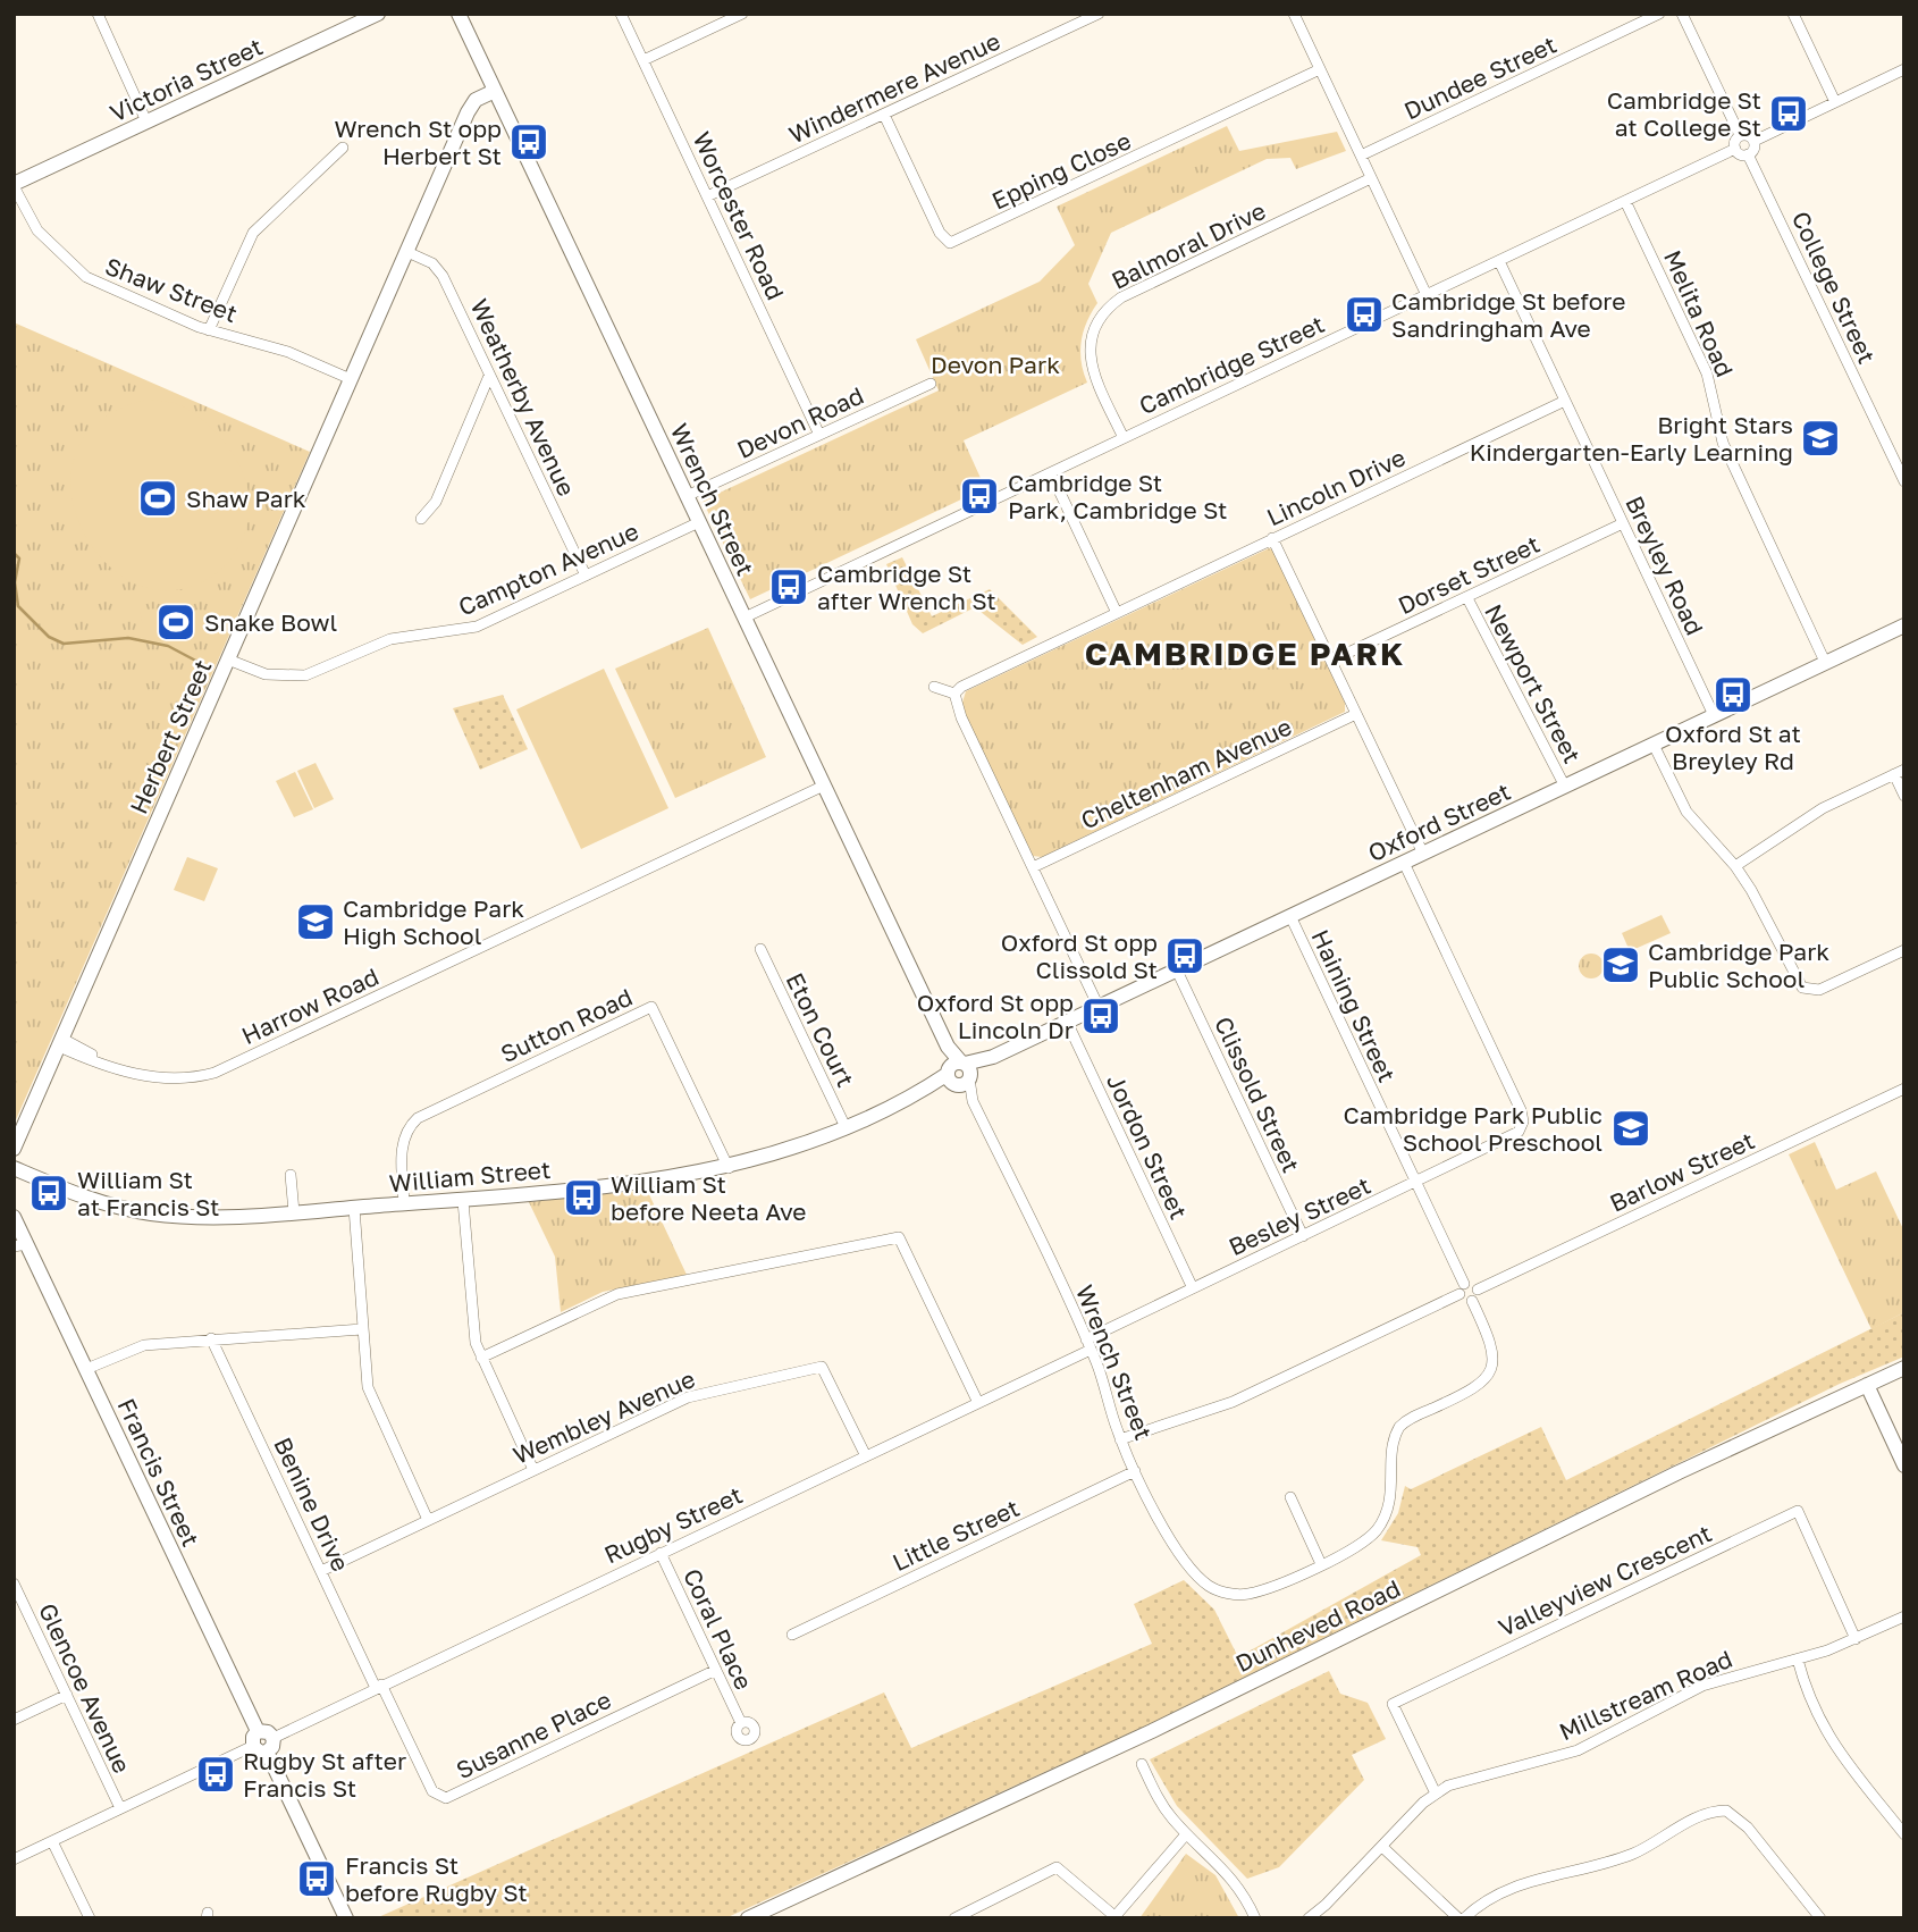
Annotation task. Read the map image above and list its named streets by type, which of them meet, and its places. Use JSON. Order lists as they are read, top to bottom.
{
  "streets": {
    "street": [
      "Dundee Street",
      "Victoria Street",
      "Windermere Avenue",
      "Epping Close",
      "Worcester Road",
      "Balmoral Drive",
      "College Street",
      "Shaw Street",
      "Melita Road",
      "Cambridge Street",
      "Weatherby Avenue",
      "Devon Road",
      "Lincoln Drive",
      "Wrench Street",
      "Breyley Road",
      "Campton Avenue",
      "Dorset Street",
      "Newport Street",
      "Herbert Street",
      "Cheltenham Avenue",
      "Oxford Street",
      "Harrow Road",
      "Haining Street",
      "Sutton Road",
      "Eton Court",
      "Clissold Street",
      "Jordon Street",
      "Barlow Street",
      "William Street",
      "Besley Street",
      "Wembley Avenue",
      "Francis Street",
      "Benine Drive",
      "Rugby Street",
      "Little Street",
      "Valleyview Crescent",
      "Dunheved Road",
      "Coral Place",
      "Glencoe Avenue",
      "Millstream Road",
      "Susanne Place"
    ]
  },
  "crossings": [
    ["Victoria Street", "Shaw Street"],
    ["Windermere Avenue", "Epping Close"],
    ["Windermere Avenue", "Worcester Road"],
    ["Worcester Road", "Devon Road"],
    ["Balmoral Drive", "Cambridge Street"],
    ["College Street", "Cambridge Street"],
    ["Shaw Street", "Herbert Street"],
    ["Melita Road", "Cambridge Street"],
    ["Melita Road", "Oxford Street"],
    ["Cambridge Street", "Wrench Street"],
    ["Cambridge Street", "Breyley Road"],
    ["Weatherby Avenue", "Campton Avenue"],
    ["Weatherby Avenue", "Herbert Street"],
    ["Devon Road", "Wrench Street"],
    ["Lincoln Drive", "Breyley Road"],
    ["Wrench Street", "Campton Avenue"],
    ["Wrench Street", "Herbert Street"],
    ["Wrench Street", "Oxford Street"],
    ["Wrench Street", "Harrow Road"],
    ["Wrench Street", "William Street"],
    ["Wrench Street", "Besley Street"],
    ["Wrench Street", "Rugby Street"],
    ["Wrench Street", "Little Street"],
    ["Breyley Road", "Dorset Street"],
    ["Breyley Road", "Oxford Street"],
    ["Campton Avenue", "Herbert Street"],
    ["Dorset Street", "Newport Street"],
    ["Newport Street", "Oxford Street"],
    ["Herbert Street", "Harrow Road"],
    ["Oxford Street", "Haining Street"],
    ["Oxford Street", "Clissold Street"],
    ["Oxford Street", "Jordon Street"],
    ["Oxford Street", "William Street"],
    ["Oxford Street", "Besley Street"],
    ["Haining Street", "Besley Street"],
    ["Sutton Road", "William Street"],
    ["Eton Court", "William Street"],
    ["Clissold Street", "Besley Street"],
    ["Jordon Street", "Besley Street"],
    ["Besley Street", "Rugby Street"],
    ["Wembley Avenue", "Benine Drive"],
    ["Wembley Avenue", "Rugby Street"],
    ["Francis Street", "Rugby Street"],
    ["Benine Drive", "Rugby Street"],
    ["Benine Drive", "Susanne Place"],
    ["Rugby Street", "Coral Place"],
    ["Rugby Street", "Susanne Place"],
    ["Valleyview Crescent", "Millstream Road"],
    ["Coral Place", "Susanne Place"]
  ],
  "districts": ["CAMBRIDGE PARK"],
  "parks": ["Devon Park"],
  "places": {
    "bus stop": [
      "Cambridge St at College St",
      "Wrench St opp Herbert St",
      "Cambridge St before Sandringham Ave",
      "Cambridge St Park, Cambridge St",
      "Cambridge St after Wrench St",
      "Oxford St at Breyley Rd",
      "Oxford St opp Clissold St",
      "Oxford St opp Lincoln Dr",
      "William St at Francis St",
      "William St before Neeta Ave",
      "Rugby St after Francis St",
      "Francis St before Rugby St"
    ],
    "school or university": [
      "Bright Stars Kindergarten-Early Learning",
      "Cambridge Park High School",
      "Cambridge Park Public School",
      "Cambridge Park Public School Preschool"
    ],
    "sports": ["Shaw Park", "Snake Bowl"]
  }
}
